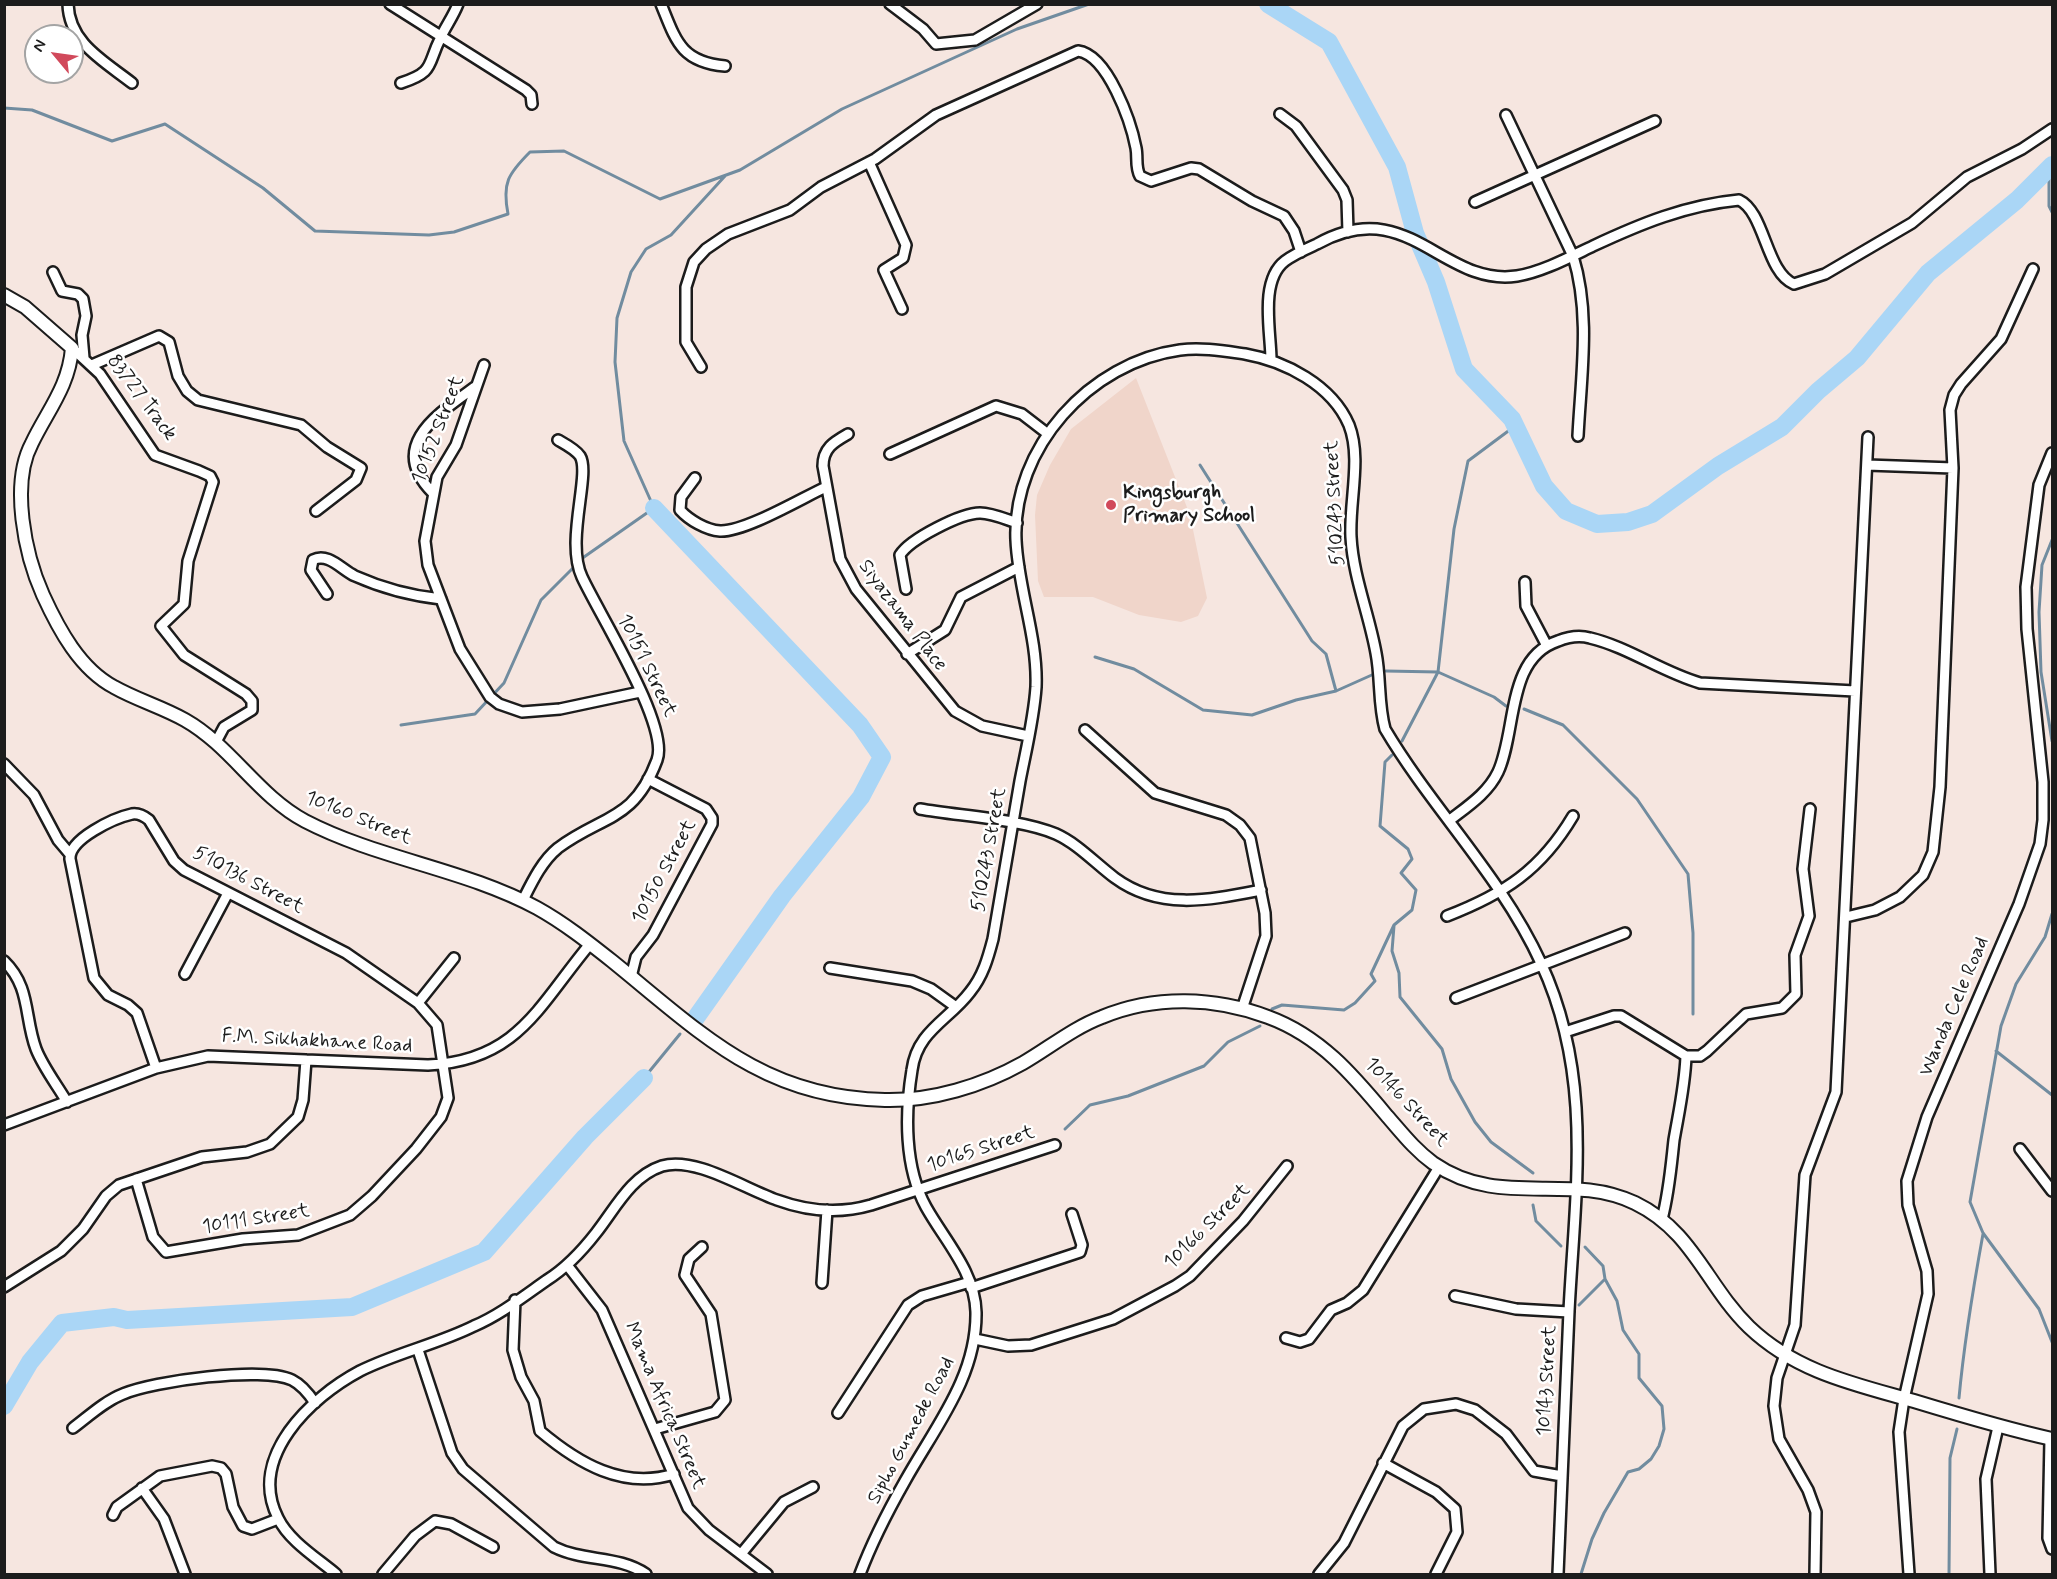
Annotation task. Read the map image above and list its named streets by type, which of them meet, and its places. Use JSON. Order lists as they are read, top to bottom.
{
  "streets": {
    "street": [
      "83727 Track",
      "10152 Street",
      "510243 Street",
      "Siyazama Place",
      "10151 Street",
      "10160 Street",
      "10150 Street",
      "510136 Street",
      "Wanda Cele Road",
      "F.M. Sikhakhane Road",
      "10146 Street",
      "10165 Street",
      "10111 Street",
      "10166 Street",
      "10143 Street",
      "Mama Africa Street",
      "Sipho Gumede Road"
    ]
  },
  "crossings": [
    ["83727 Track", "10160 Street"],
    ["10152 Street", "10151 Street"],
    ["510243 Street", "Siyazama Place"],
    ["510243 Street", "10160 Street"],
    ["510243 Street", "10146 Street"],
    ["510243 Street", "10143 Street"],
    ["510243 Street", "Sipho Gumede Road"],
    ["10151 Street", "10160 Street"],
    ["10151 Street", "10150 Street"],
    ["10160 Street", "10150 Street"],
    ["10160 Street", "F.M. Sikhakhane Road"],
    ["10160 Street", "10146 Street"],
    ["10160 Street", "Sipho Gumede Road"],
    ["510136 Street", "F.M. Sikhakhane Road"],
    ["510136 Street", "10111 Street"],
    ["Wanda Cele Road", "10146 Street"],
    ["F.M. Sikhakhane Road", "10111 Street"],
    ["10146 Street", "10143 Street"],
    ["10146 Street", "Sipho Gumede Road"],
    ["10165 Street", "Mama Africa Street"],
    ["10165 Street", "Sipho Gumede Road"],
    ["10166 Street", "Sipho Gumede Road"]
  ],
  "places": ["Kingsburgh Primary School"],
  "north": "top left"
}
